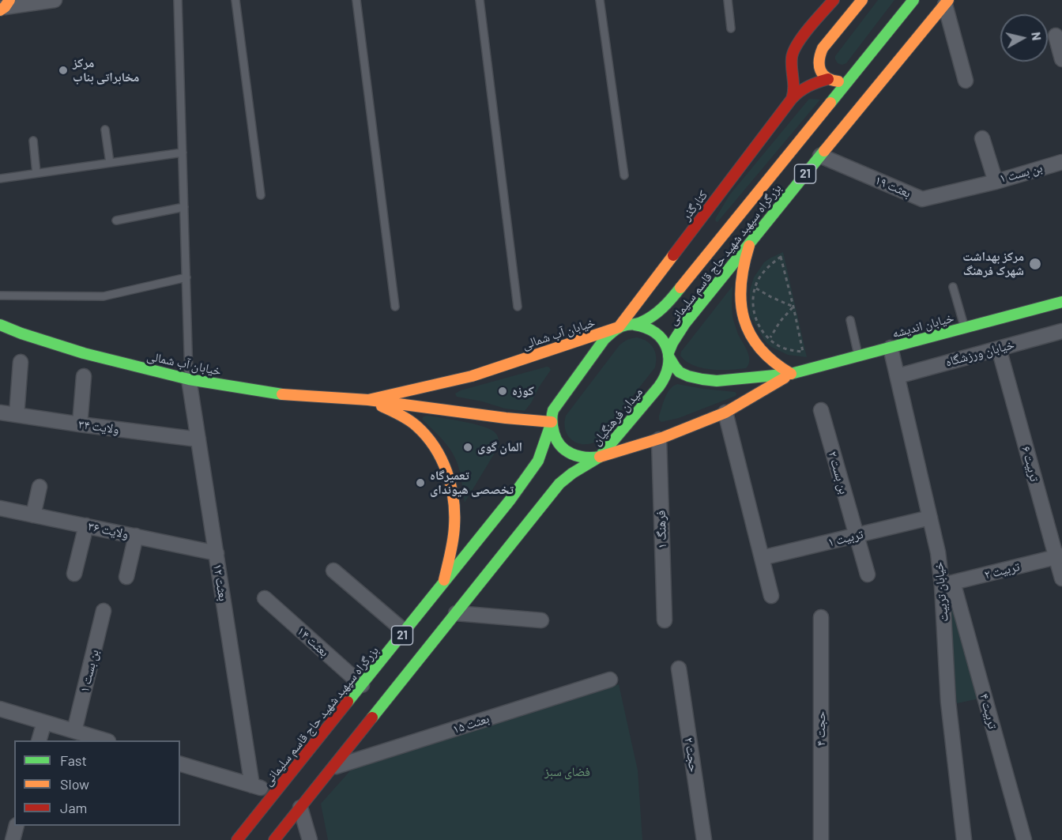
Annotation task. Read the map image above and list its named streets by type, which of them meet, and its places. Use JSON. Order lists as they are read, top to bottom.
{
  "streets": {
    "main road": [
      "21",
      "کنارگذر",
      "بزرگراه سپهبد شهید حاج قاسم سلیمانی",
      "خیابان اندیشه",
      "خیابان آب شمالی",
      "میدان فرهنگیان"
    ],
    "street": [
      "بن بست ۱",
      "بعثت ۱۹",
      "خیابان ورزشگاه",
      "ولایت ۳۴",
      "تربیت ۶",
      "بن بست ۲",
      "فرهنگ ۱",
      "ولایت ۳۶",
      "تربیت ۱",
      "تربیت ۲",
      "بعثت ۱۲",
      "خیابان تربیت",
      "بعثت ۱۴",
      "تربیت ۴",
      "بعثت ۱۵",
      "حجت ۴",
      "حجت ۲"
    ]
  },
  "crossings": [
    ["بن بست ۱", "بعثت ۱۹"],
    ["21", "کنارگذر"],
    ["21", "بزرگراه سپهبد شهید حاج قاسم سلیمانی"],
    ["21", "خیابان اندیشه"],
    ["21", "خیابان آب شمالی"],
    ["21", "میدان فرهنگیان"],
    ["21", "بعثت ۱۵"],
    ["بعثت ۱۹", "بزرگراه سپهبد شهید حاج قاسم سلیمانی"],
    ["کنارگذر", "بزرگراه سپهبد شهید حاج قاسم سلیمانی"],
    ["کنارگذر", "خیابان آب شمالی"],
    ["بزرگراه سپهبد شهید حاج قاسم سلیمانی", "خیابان اندیشه"],
    ["بزرگراه سپهبد شهید حاج قاسم سلیمانی", "خیابان آب شمالی"],
    ["بزرگراه سپهبد شهید حاج قاسم سلیمانی", "میدان فرهنگیان"],
    ["بزرگراه سپهبد شهید حاج قاسم سلیمانی", "بعثت ۱۴"],
    ["خیابان اندیشه", "میدان فرهنگیان"],
    ["خیابان اندیشه", "فرهنگ ۱"],
    ["خیابان اندیشه", "خیابان تربیت"],
    ["خیابان آب شمالی", "میدان فرهنگیان"],
    ["خیابان آب شمالی", "بعثت ۱۲"],
    ["خیابان ورزشگاه", "تربیت ۶"],
    ["خیابان ورزشگاه", "خیابان تربیت"],
    ["ولایت ۳۴", "بعثت ۱۲"],
    ["تربیت ۶", "تربیت ۲"],
    ["بن بست ۲", "تربیت ۱"],
    ["ولایت ۳۶", "بعثت ۱۲"],
    ["تربیت ۱", "خیابان تربیت"],
    ["تربیت ۲", "خیابان تربیت"],
    ["تربیت ۲", "تربیت ۴"],
    ["خیابان تربیت", "تربیت ۴"]
  ],
  "parks": ["فضای سبز"],
  "places": [
    "مرکز مخابراتی بناب",
    "مرکز بهداشت شهرک فرهنگ",
    "کوزه",
    "المان گوی",
    "تعمیرگاه تخصصی هیوندای"
  ],
  "legend": ["Fast", "Slow", "Jam"],
  "north": "right"
}
